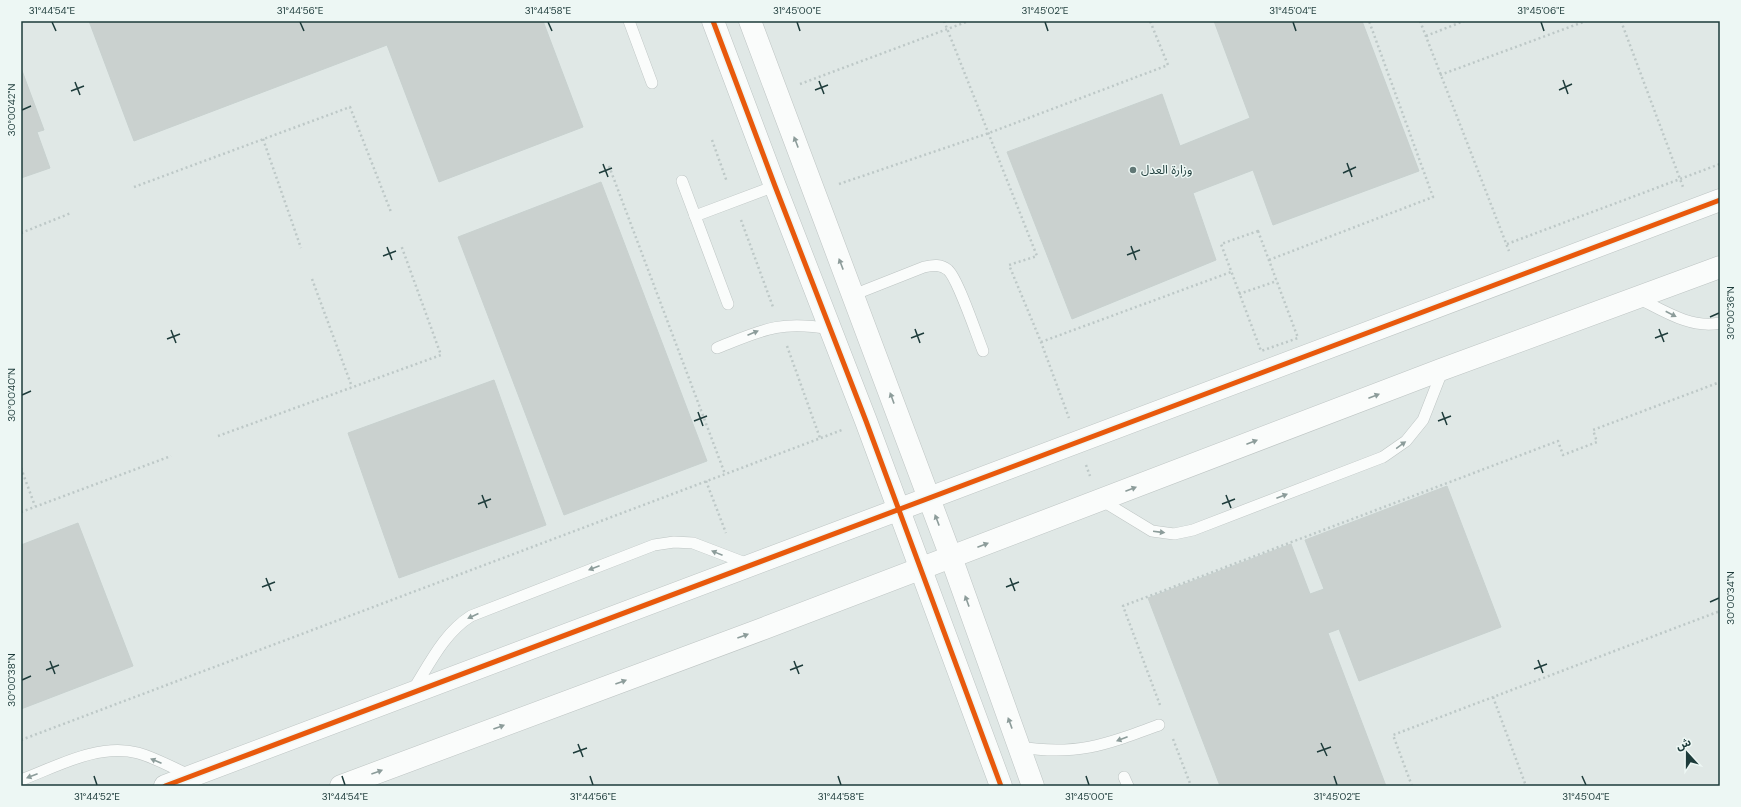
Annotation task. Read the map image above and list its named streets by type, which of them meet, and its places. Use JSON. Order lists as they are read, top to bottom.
{
  "places": ["وزارة العدل"],
  "north": "top",
  "coordinates": [
    "31°44'54\"E",
    "31°44'56\"E",
    "31°44'58\"E",
    "31°45'00\"E",
    "31°45'02\"E",
    "31°45'04\"E",
    "31°45'06\"E",
    "30°00'42\"N",
    "30°00'36\"N",
    "30°00'40\"N",
    "30°00'34\"N",
    "30°00'38\"N",
    "31°44'52\"E"
  ]
}
